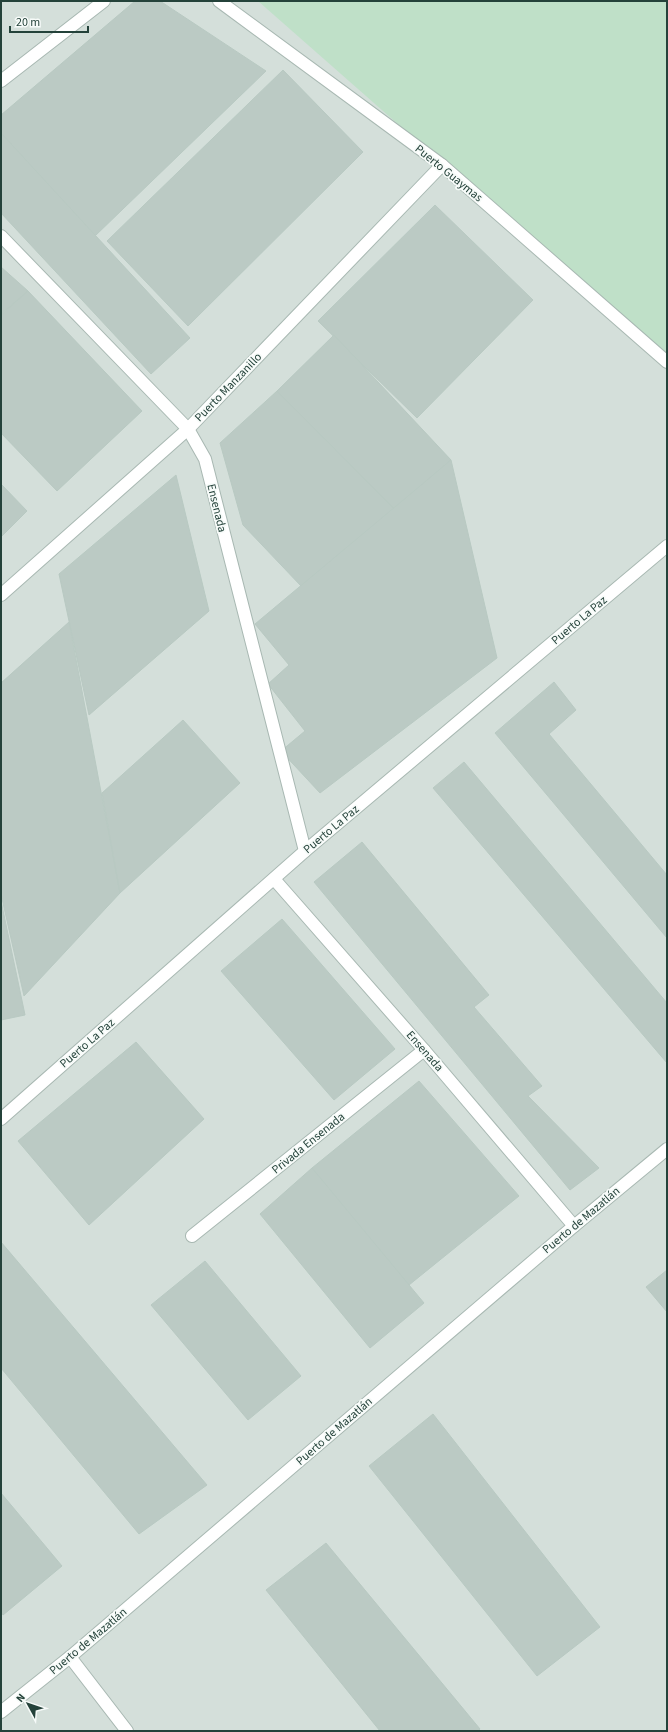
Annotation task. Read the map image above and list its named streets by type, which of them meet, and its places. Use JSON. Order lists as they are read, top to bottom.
{
  "streets": {
    "street": [
      "Puerto Guaymas",
      "Puerto Manzanillo",
      "Ensenada",
      "Puerto La Paz",
      "Privada Ensenada",
      "Puerto de Mazatlán"
    ]
  },
  "crossings": [
    ["Puerto Guaymas", "Puerto Manzanillo"],
    ["Puerto Manzanillo", "Ensenada"],
    ["Ensenada", "Puerto La Paz"],
    ["Ensenada", "Privada Ensenada"],
    ["Ensenada", "Puerto de Mazatlán"]
  ],
  "scale_bar": "20 m",
  "north": "top left"
}
